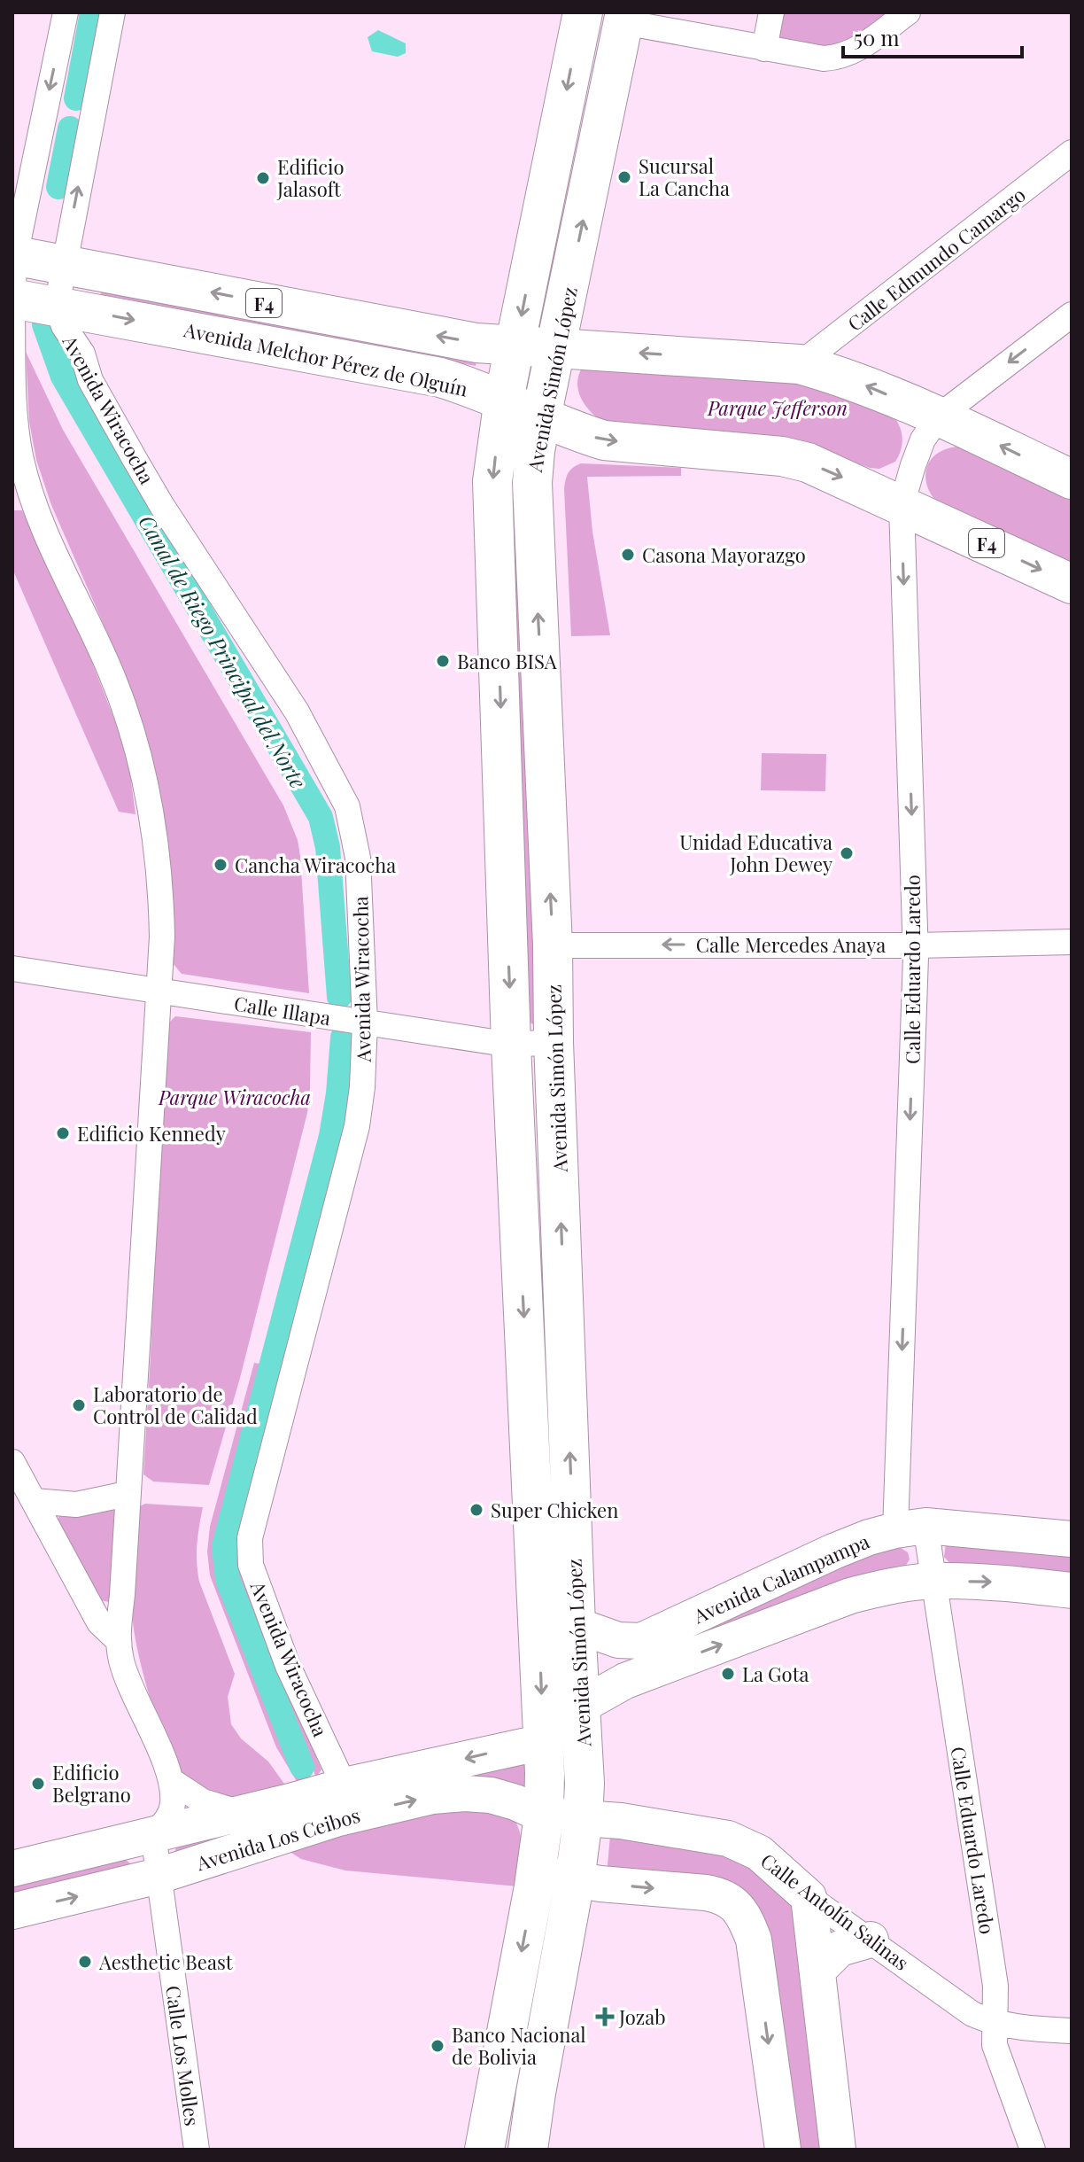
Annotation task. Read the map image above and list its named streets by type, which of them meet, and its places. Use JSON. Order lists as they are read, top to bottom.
{
  "streets": {
    "main road": ["F4", "Avenida Melchor Pérez de Olguín", "Avenida Simón López"],
    "street": [
      "Calle Edmundo Camargo",
      "Avenida Wiracocha",
      "Calle Mercedes Anaya",
      "Calle Eduardo Laredo",
      "Calle Illapa",
      "Avenida Calampampa",
      "Avenida Los Ceibos",
      "Calle Antolín Salinas",
      "Calle Los Molles"
    ]
  },
  "crossings": [
    ["Calle Edmundo Camargo", "Avenida Melchor Pérez de Olguín"],
    ["Avenida Melchor Pérez de Olguín", "Avenida Simón López"],
    ["Avenida Melchor Pérez de Olguín", "Avenida Wiracocha"],
    ["Avenida Melchor Pérez de Olguín", "Calle Eduardo Laredo"],
    ["Avenida Simón López", "Calle Mercedes Anaya"],
    ["Avenida Simón López", "Calle Illapa"],
    ["Avenida Simón López", "Avenida Calampampa"],
    ["Avenida Simón López", "Avenida Los Ceibos"],
    ["Avenida Simón López", "Calle Antolín Salinas"],
    ["Avenida Wiracocha", "Calle Illapa"],
    ["Avenida Wiracocha", "Avenida Los Ceibos"],
    ["Calle Mercedes Anaya", "Calle Eduardo Laredo"],
    ["Calle Eduardo Laredo", "Avenida Calampampa"],
    ["Calle Eduardo Laredo", "Calle Antolín Salinas"],
    ["Avenida Los Ceibos", "Calle Antolín Salinas"],
    ["Avenida Los Ceibos", "Calle Los Molles"]
  ],
  "one_way": ["Calle Mercedes Anaya", "Calle Eduardo Laredo"],
  "water": ["Canal de Riego Principal del Norte"],
  "parks": ["Parque Jefferson", "Parque Wiracocha"],
  "places": {
    "other": [
      "Sucursal La Cancha",
      "Edificio Jalasoft",
      "Casona Mayorazgo",
      "Banco BISA",
      "Unidad Educativa John Dewey",
      "Cancha Wiracocha",
      "Edificio Kennedy",
      "Laboratorio de Control de Calidad",
      "Super Chicken",
      "La Gota",
      "Edificio Belgrano",
      "Aesthetic Beast",
      "Banco Nacional de Bolivia"
    ],
    "health": ["Jozab"]
  },
  "scale_bar": "50 m"
}
